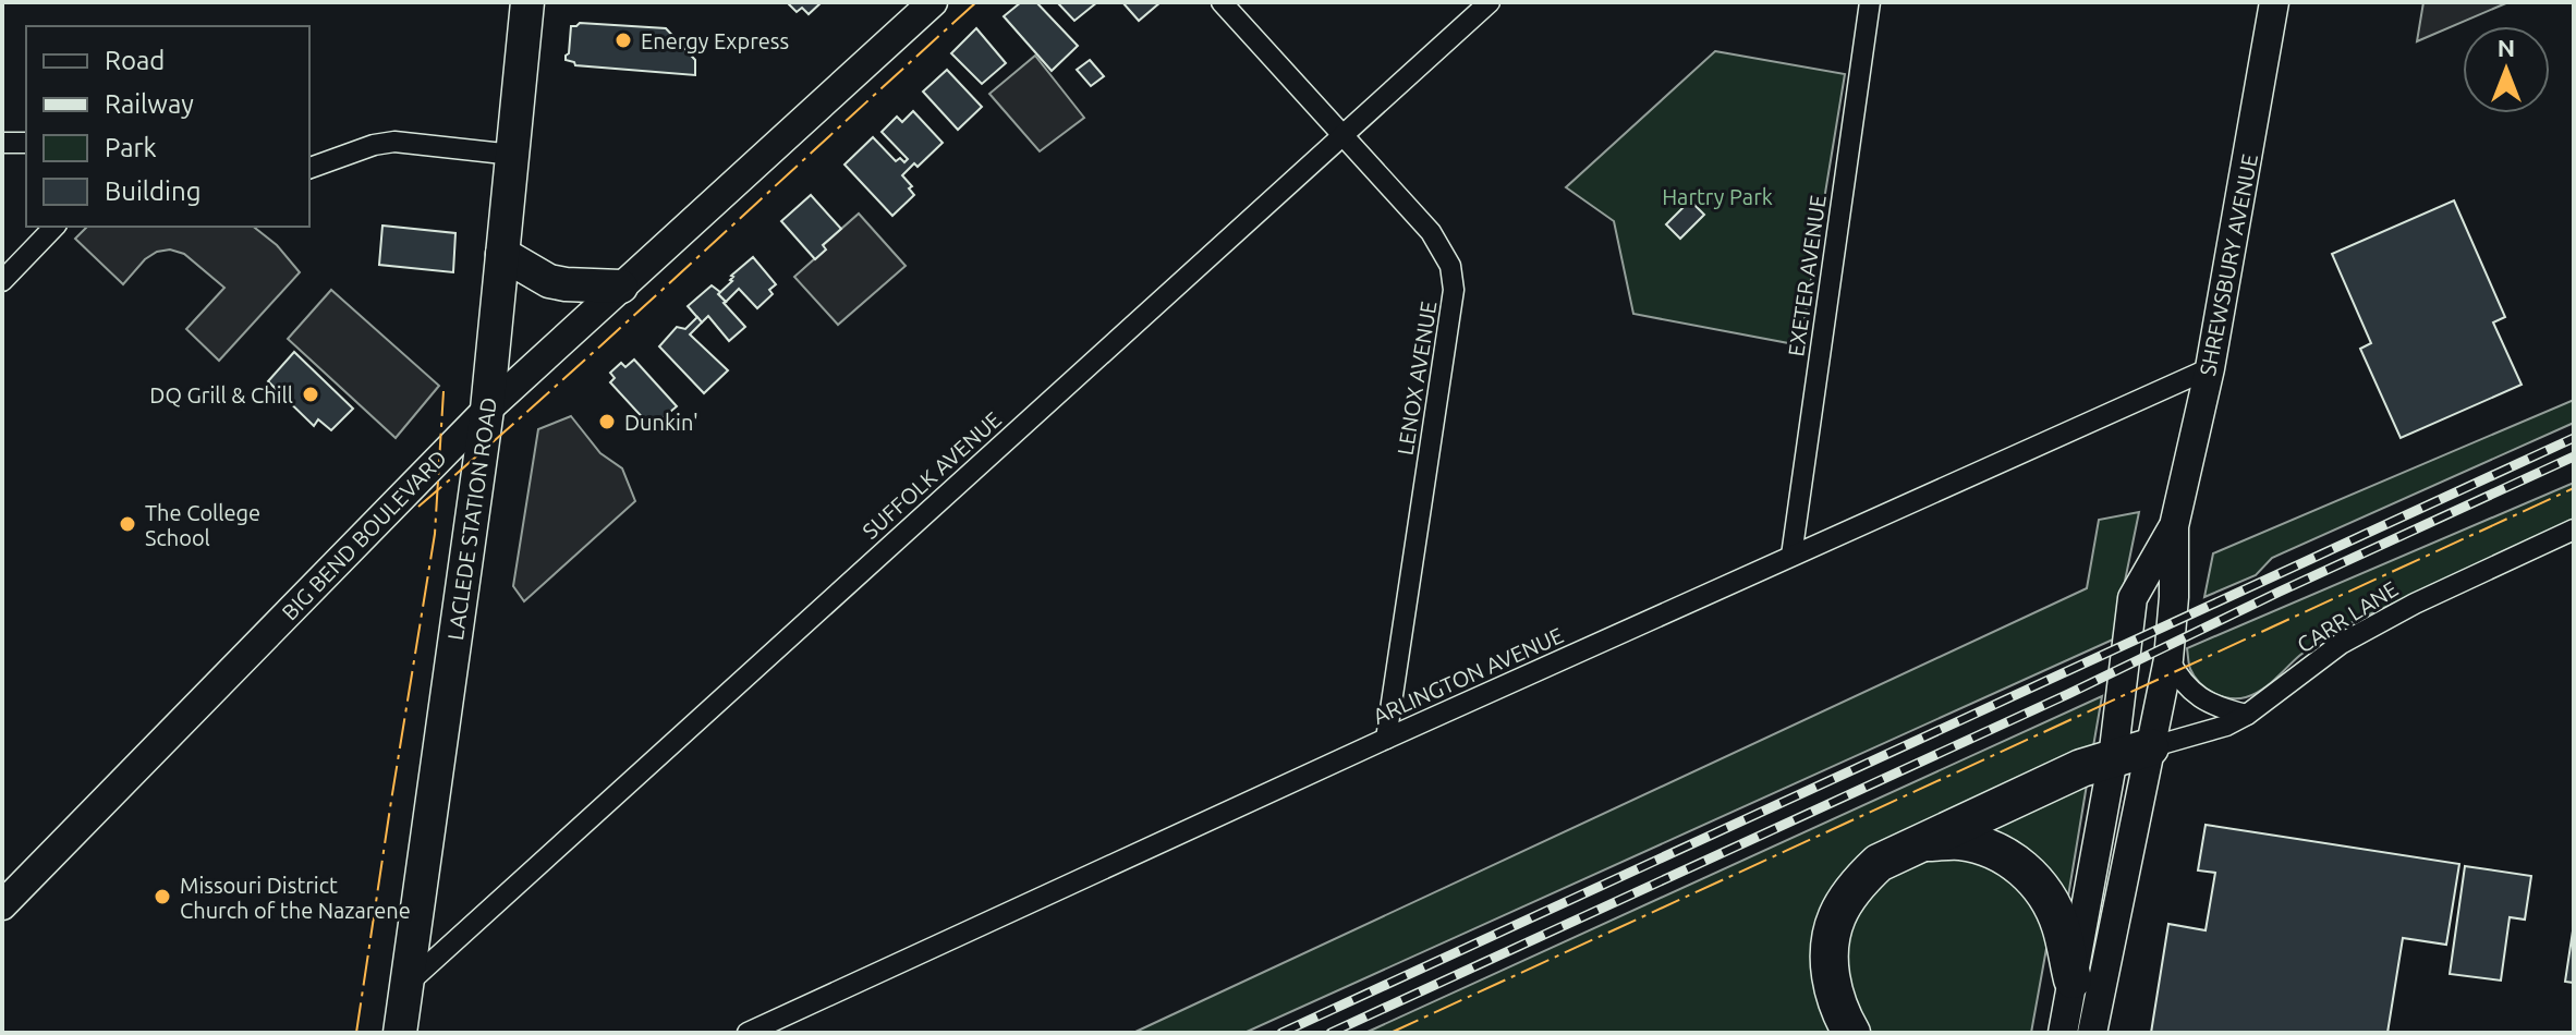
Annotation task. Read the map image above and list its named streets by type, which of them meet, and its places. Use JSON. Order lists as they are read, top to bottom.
{
  "streets": {
    "main road": ["SHREWSBURY AVENUE", "LACLEDE STATION ROAD", "BIG BEND BOULEVARD"],
    "street": [
      "EXETER AVENUE",
      "LENOX AVENUE",
      "SUFFOLK AVENUE",
      "CARR LANE",
      "ARLINGTON AVENUE"
    ]
  },
  "crossings": [
    ["SHREWSBURY AVENUE", "CARR LANE"],
    ["SHREWSBURY AVENUE", "ARLINGTON AVENUE"],
    ["EXETER AVENUE", "ARLINGTON AVENUE"],
    ["LENOX AVENUE", "SUFFOLK AVENUE"],
    ["LENOX AVENUE", "ARLINGTON AVENUE"],
    ["SUFFOLK AVENUE", "LACLEDE STATION ROAD"],
    ["LACLEDE STATION ROAD", "BIG BEND BOULEVARD"]
  ],
  "parks": ["Hartry Park"],
  "places": [
    "Energy Express",
    "DQ Grill & Chill",
    "Dunkin'",
    "The College School",
    "Missouri District Church of the Nazarene"
  ],
  "legend": [
    "Road",
    "Railway",
    "Park",
    "Building"
  ],
  "north": "top"
}
